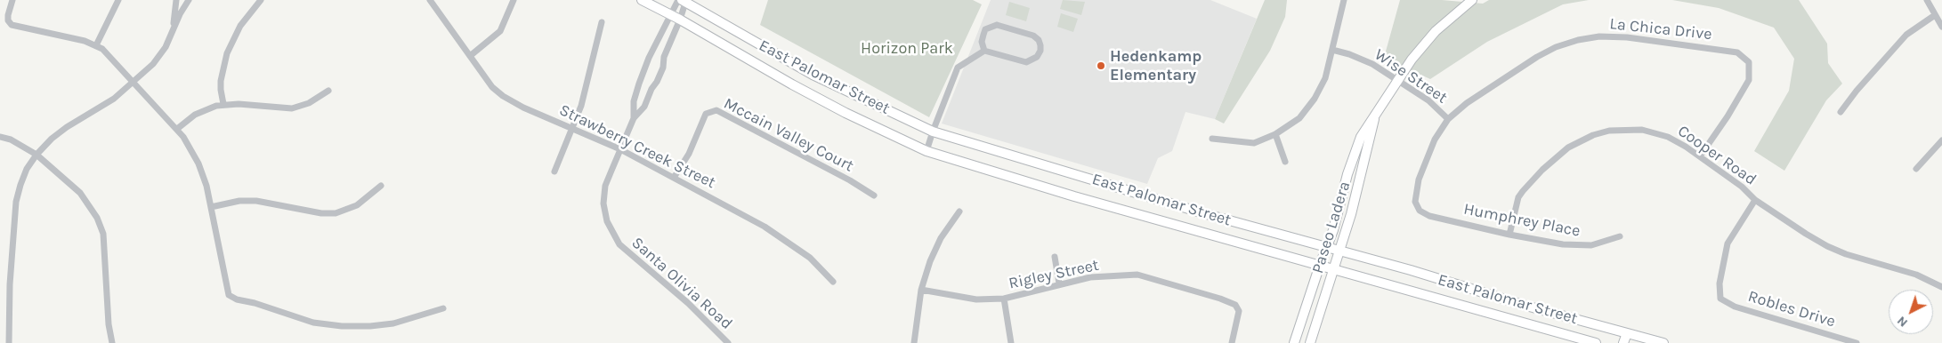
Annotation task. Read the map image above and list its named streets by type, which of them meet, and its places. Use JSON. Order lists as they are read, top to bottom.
{
  "streets": {
    "main road": ["East Palomar Street", "Paseo Ladera"],
    "street": [
      "La Chica Drive",
      "Wise Street",
      "Mccain Valley Court",
      "Strawberry Creek Street",
      "Cooper Road",
      "Humphrey Place",
      "Rigley Street",
      "Santa Olivia Road",
      "Robles Drive"
    ]
  },
  "crossings": [
    ["La Chica Drive", "Wise Street"],
    ["La Chica Drive", "Cooper Road"],
    ["La Chica Drive", "Humphrey Place"],
    ["Wise Street", "Paseo Ladera"],
    ["East Palomar Street", "Paseo Ladera"],
    ["East Palomar Street", "Santa Olivia Road"],
    ["Mccain Valley Court", "Strawberry Creek Street"],
    ["Strawberry Creek Street", "Santa Olivia Road"],
    ["Cooper Road", "Humphrey Place"],
    ["Cooper Road", "Robles Drive"]
  ],
  "parks": ["Horizon Park"],
  "places": ["Hedenkamp Elementary"],
  "north": "bottom left"
}
